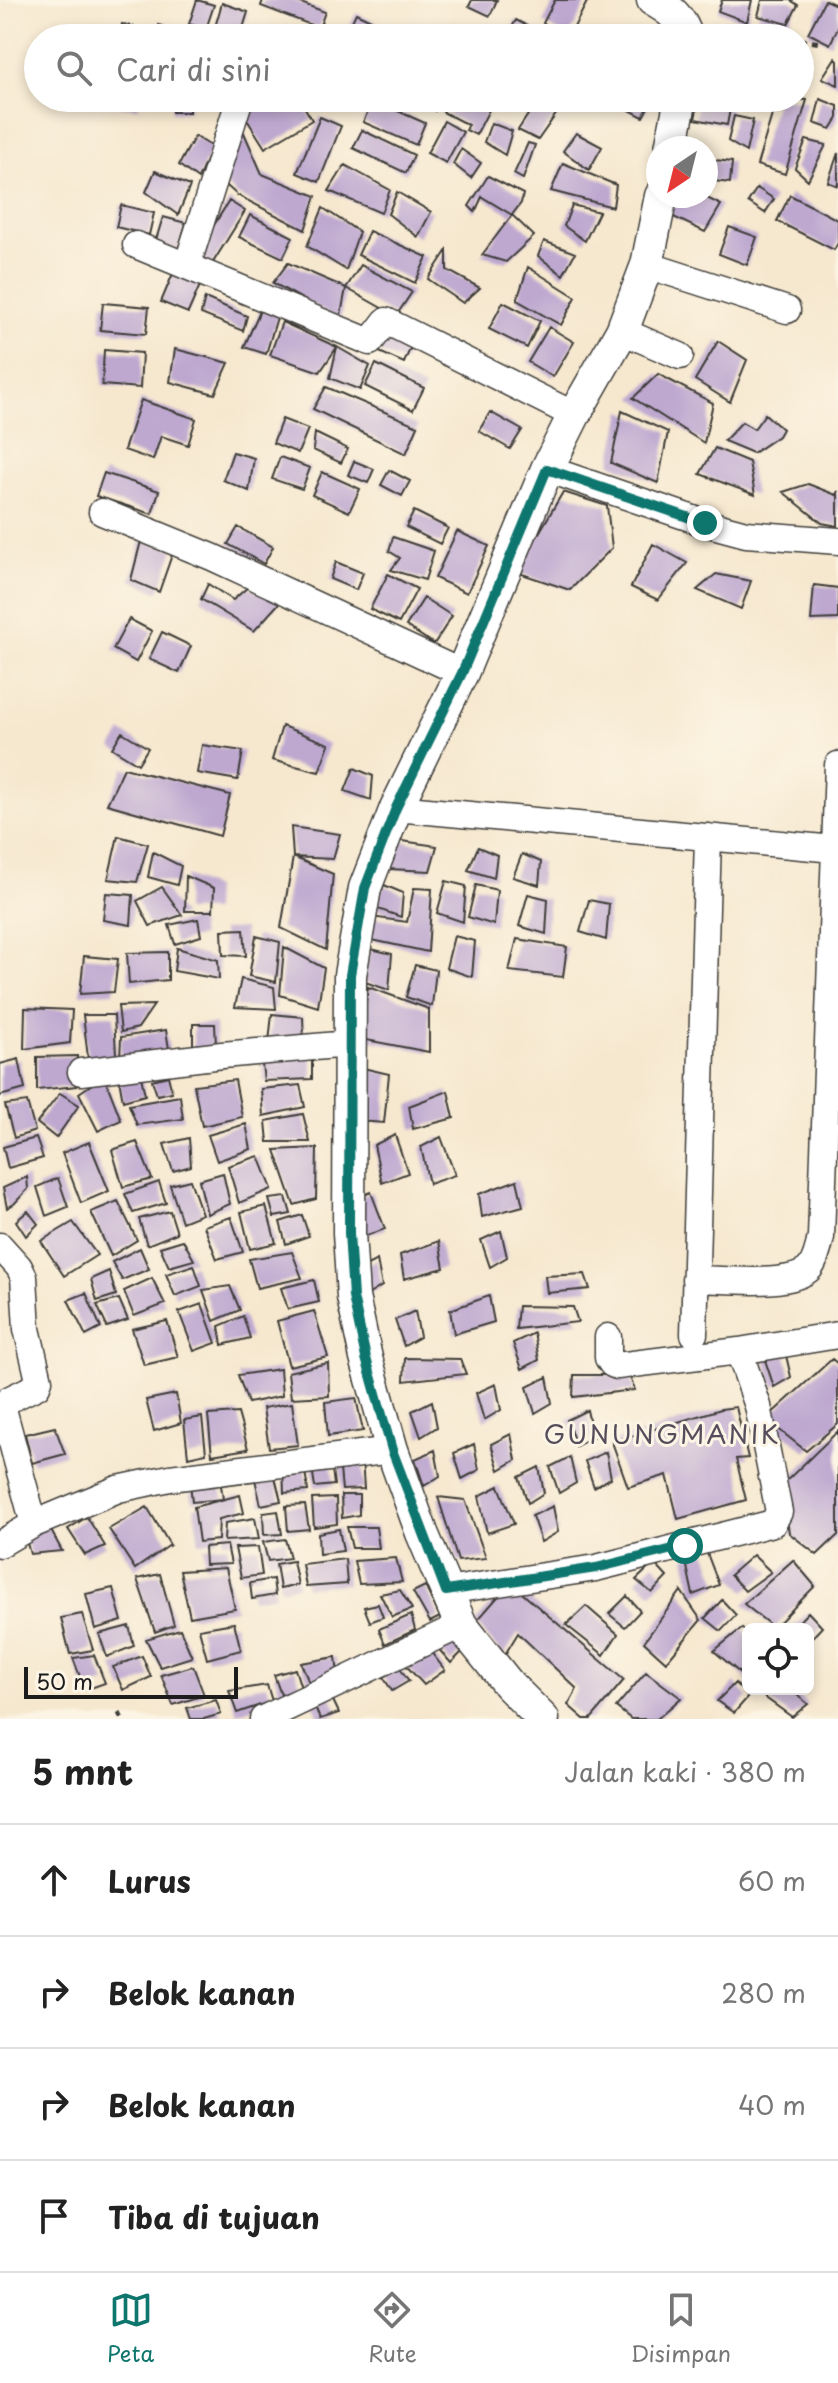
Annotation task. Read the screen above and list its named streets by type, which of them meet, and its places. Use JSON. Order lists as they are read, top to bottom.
{
  "districts": ["GUNUNGMANIK"],
  "scale_bar": "50 m",
  "north": "bottom left",
  "page": {
    "search": "Cari di sini",
    "scale": "50 m",
    "heading": ["5 mnt", "Jalan kaki · 380 m"],
    "list": [
      ["Lurus", "60 m"],
      ["Belok kanan", "280 m"],
      ["Belok kanan", "40 m"],
      "Tiba di tujuan"
    ],
    "nav": ["Peta", "Rute", "Disimpan"]
  }
}
